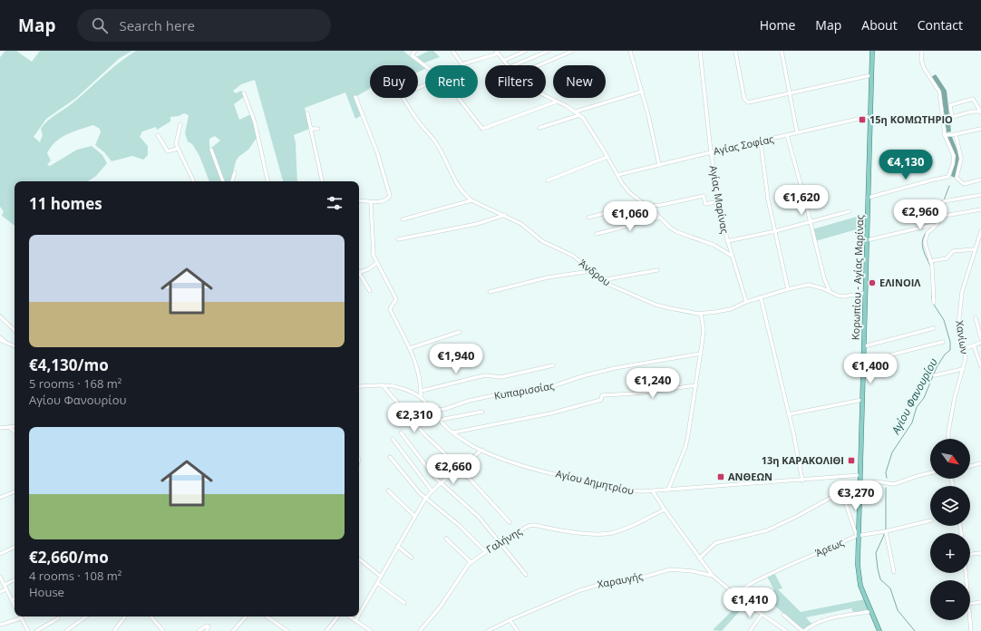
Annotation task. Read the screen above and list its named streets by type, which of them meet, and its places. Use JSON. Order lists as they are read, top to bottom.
{
  "streets": {
    "main road": ["Κορωπίου - Αγίας Μαρίνας"],
    "street": [
      "Αγίας Σοφίας",
      "Αγίας Μαρίνας",
      "Άνδρου",
      "Χανίων",
      "Κυπαρισσίας",
      "Αγίου Δημητρίου",
      "Γαλήνης",
      "Άρεως",
      "Χαραυγής"
    ]
  },
  "crossings": [
    ["Αγίας Σοφίας", "Αγίας Μαρίνας"],
    ["Αγίας Σοφίας", "Κορωπίου - Αγίας Μαρίνας"],
    ["Αγίας Μαρίνας", "Άνδρου"],
    ["Άνδρου", "Κορωπίου - Αγίας Μαρίνας"],
    ["Κορωπίου - Αγίας Μαρίνας", "Αγίου Δημητρίου"],
    ["Κορωπίου - Αγίας Μαρίνας", "Άρεως"],
    ["Κυπαρισσίας", "Αγίου Δημητρίου"],
    ["Άρεως", "Χαραυγής"]
  ],
  "water": ["Αγίου Φανουρίου"],
  "places": {
    "transit": ["15η ΚΟΜΩΤΗΡΙΟ", "13η ΚΑΡΑΚΟΛΙΘΙ", "ΑΝΘΕΩΝ"],
    "other": ["ΕΛΙΝΟΙΛ"]
  },
  "north": "bottom right",
  "page": {
    "header": "Map",
    "search": "Search here",
    "nav": [
      "Home",
      "Map",
      "About",
      "Contact"
    ],
    "chip": [
      "Buy",
      "Rent",
      "Filters",
      "New"
    ],
    "price": [
      "€4,130",
      "€1,620",
      "€2,960",
      "€1,060",
      "€1,940",
      "€1,400",
      "€1,240",
      "€2,310",
      "€2,660",
      "€3,270",
      "€1,410"
    ],
    "heading": "11 homes",
    "list": [
      {
        "name": "€4,130/mo",
        "note": "5 rooms · 168 m² · Αγίου Φανουρίου"
      },
      {
        "name": "€2,660/mo",
        "note": "4 rooms · 108 m² · House"
      }
    ],
    "map_buttons": ["+", "−"]
  }
}
